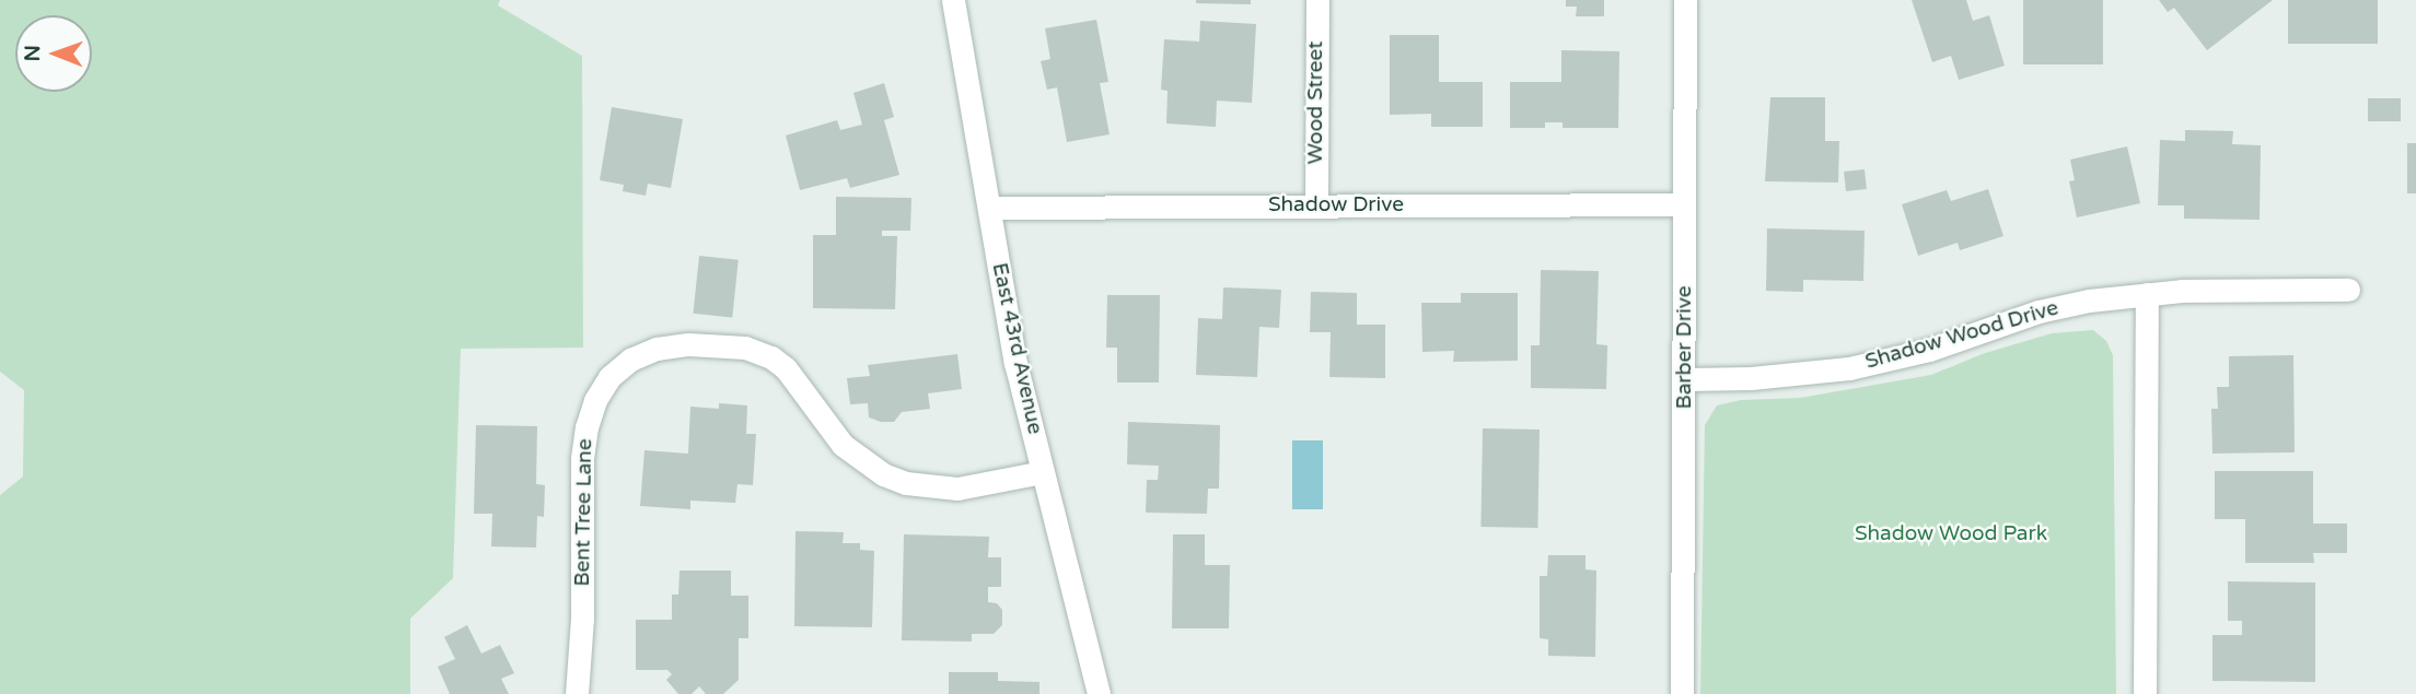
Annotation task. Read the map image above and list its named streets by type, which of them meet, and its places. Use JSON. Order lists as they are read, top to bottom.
{
  "streets": {
    "street": [
      "Wood Street",
      "Shadow Drive",
      "Shadow Wood Drive",
      "Barber Drive",
      "East 43rd Avenue",
      "Bent Tree Lane"
    ]
  },
  "crossings": [
    ["Wood Street", "Shadow Drive"],
    ["Shadow Drive", "Barber Drive"],
    ["Shadow Drive", "East 43rd Avenue"],
    ["Shadow Wood Drive", "Barber Drive"],
    ["East 43rd Avenue", "Bent Tree Lane"]
  ],
  "parks": ["Shadow Wood Park"],
  "north": "left"
}
